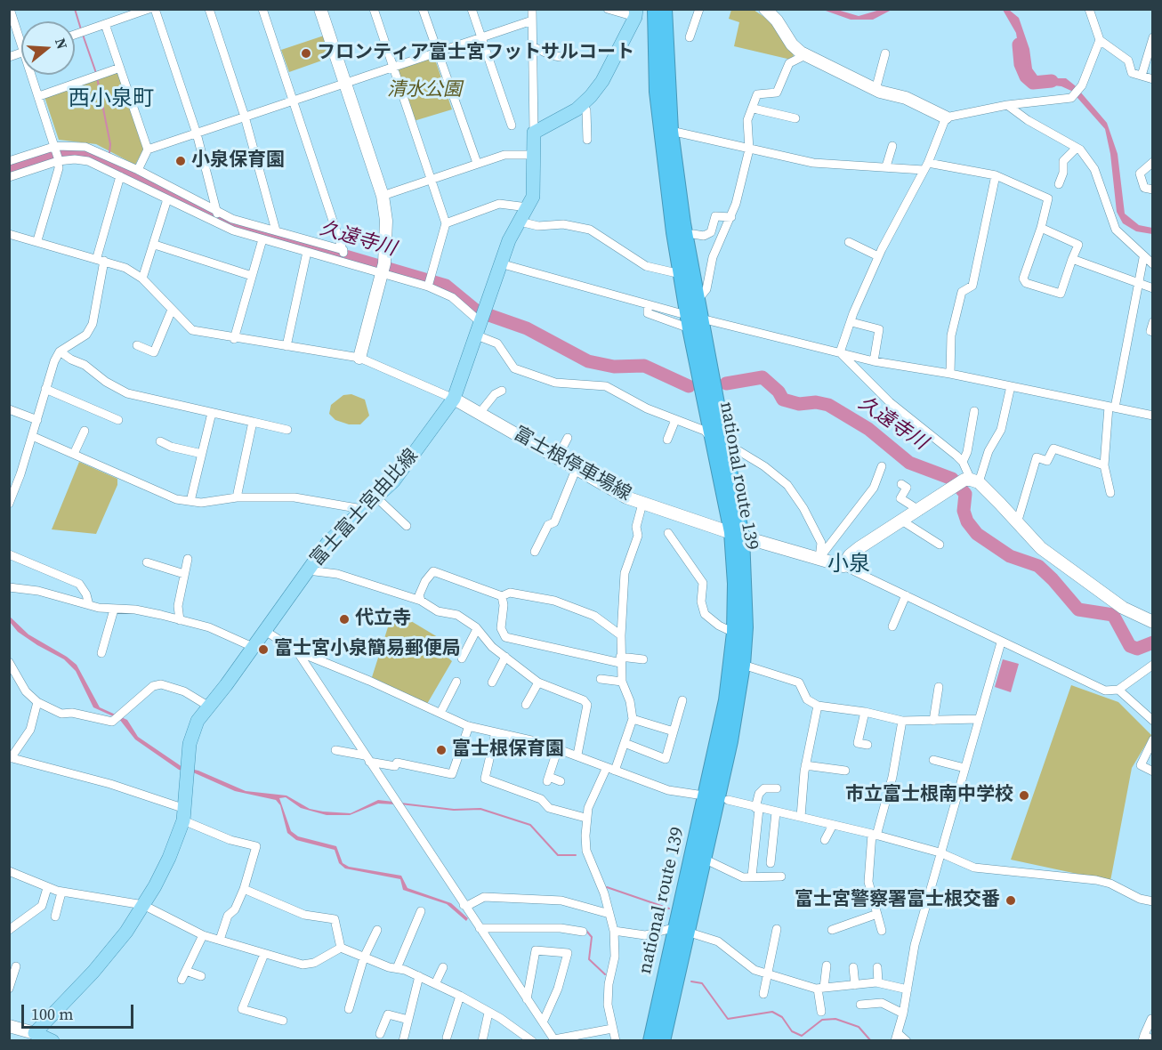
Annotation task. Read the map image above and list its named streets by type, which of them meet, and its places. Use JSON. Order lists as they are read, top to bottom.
{
  "streets": {
    "highway": ["national route 139"],
    "main road": ["富士根停車場線", "富士富士宮由比線"]
  },
  "crossings": [
    ["富士根停車場線", "national route 139"],
    ["富士根停車場線", "富士富士宮由比線"]
  ],
  "districts": ["西小泉町", "小泉"],
  "water": ["久遠寺川"],
  "parks": ["清水公園"],
  "places": [
    "フロンティア富士宮フットサルコート",
    "小泉保育園",
    "代立寺",
    "富士宮小泉簡易郵便局",
    "富士根保育園",
    "市立富士根南中学校",
    "富士宮警察署富士根交番"
  ],
  "scale_bar": "100 m",
  "north": "right"
}
